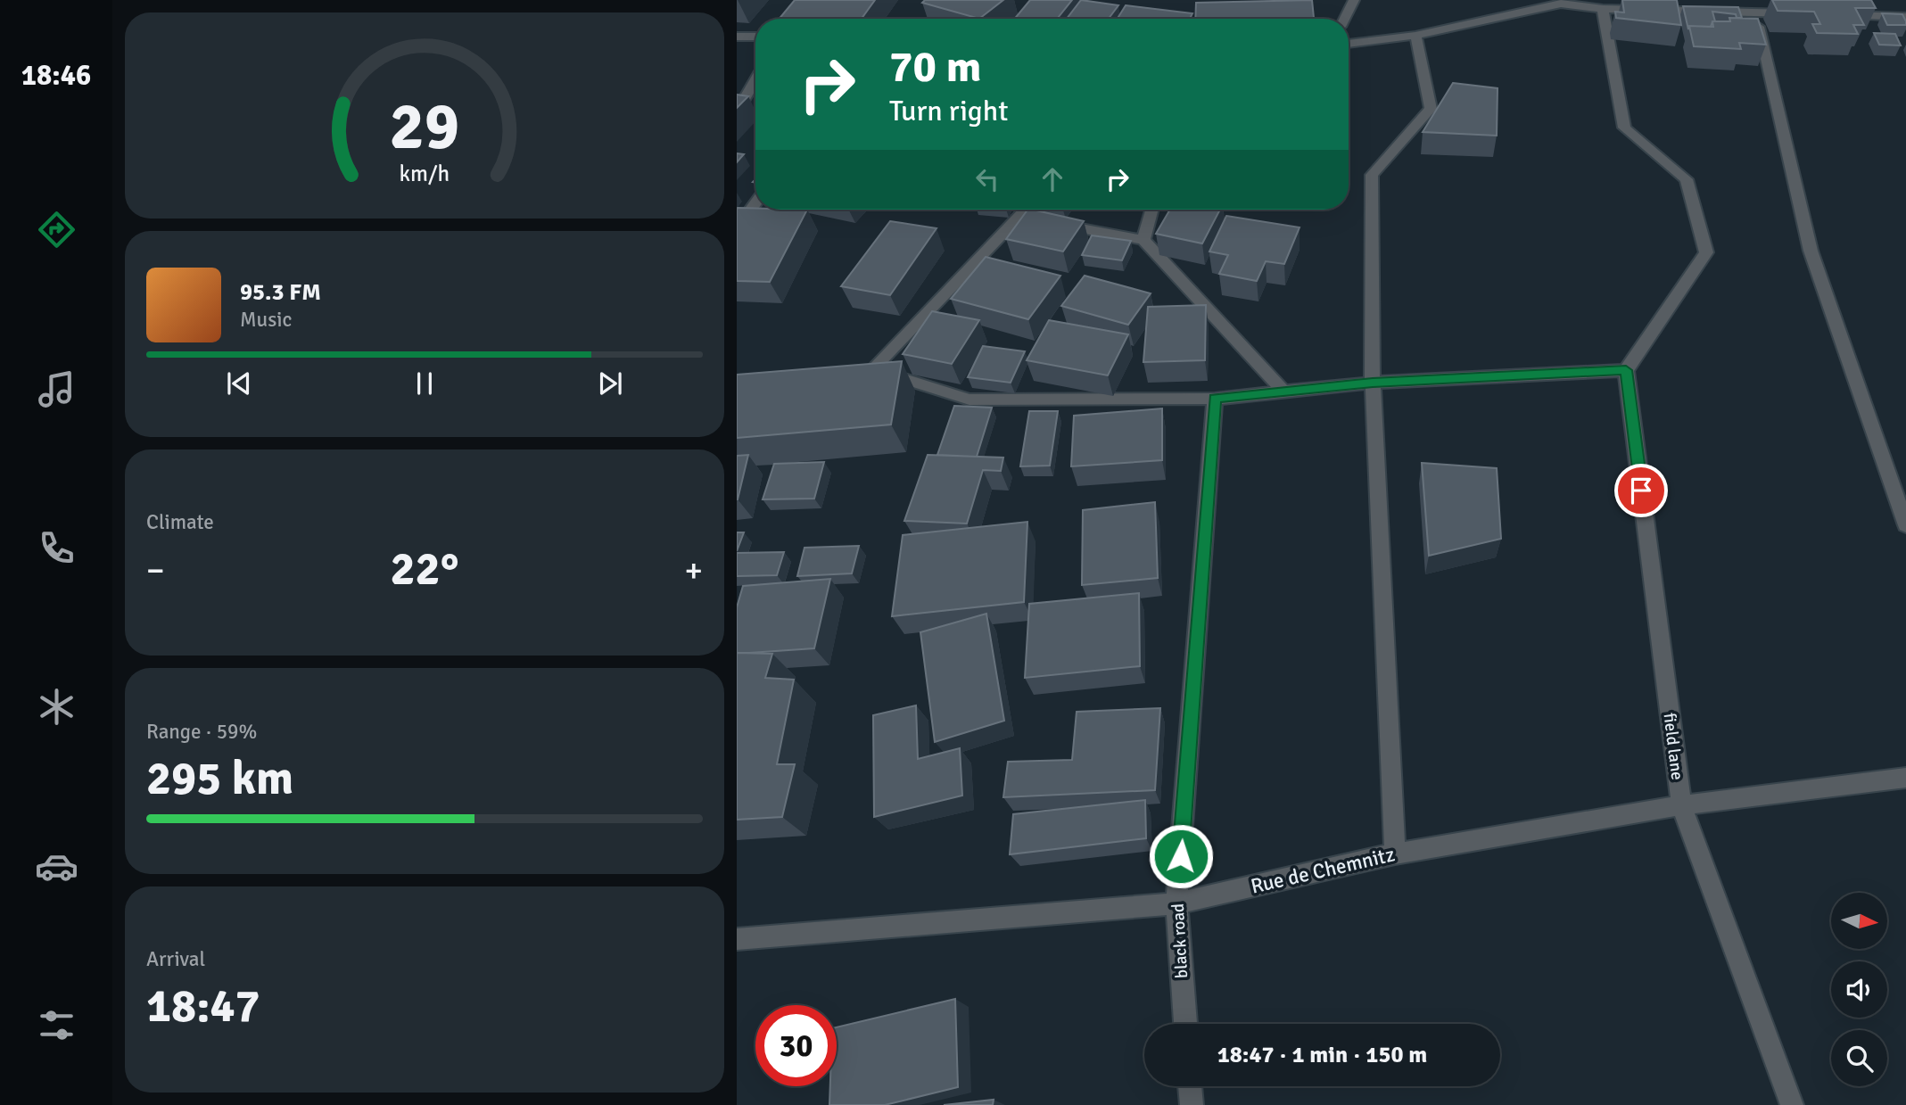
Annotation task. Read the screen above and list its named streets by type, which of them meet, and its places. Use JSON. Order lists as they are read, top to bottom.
{
  "streets": {
    "street": ["field lane", "Rue de Chemnitz", "black road"]
  },
  "crossings": [
    ["field lane", "Rue de Chemnitz"],
    ["Rue de Chemnitz", "black road"]
  ],
  "north": "right",
  "page": {
    "tabs": "18:46",
    "turn": ["70 m", "Turn right"],
    "song": ["95.3 FM", "Music"],
    "tile": [
      "Climate",
      ["Range · 59%", "295 km"],
      ["Arrival", "18:47"]
    ],
    "heat": ["−", "22°", "+"],
    "limit": "30",
    "trip": "18:47 · 1 min · 150 m",
    "gauge": ["29", "km/h"]
  }
}
